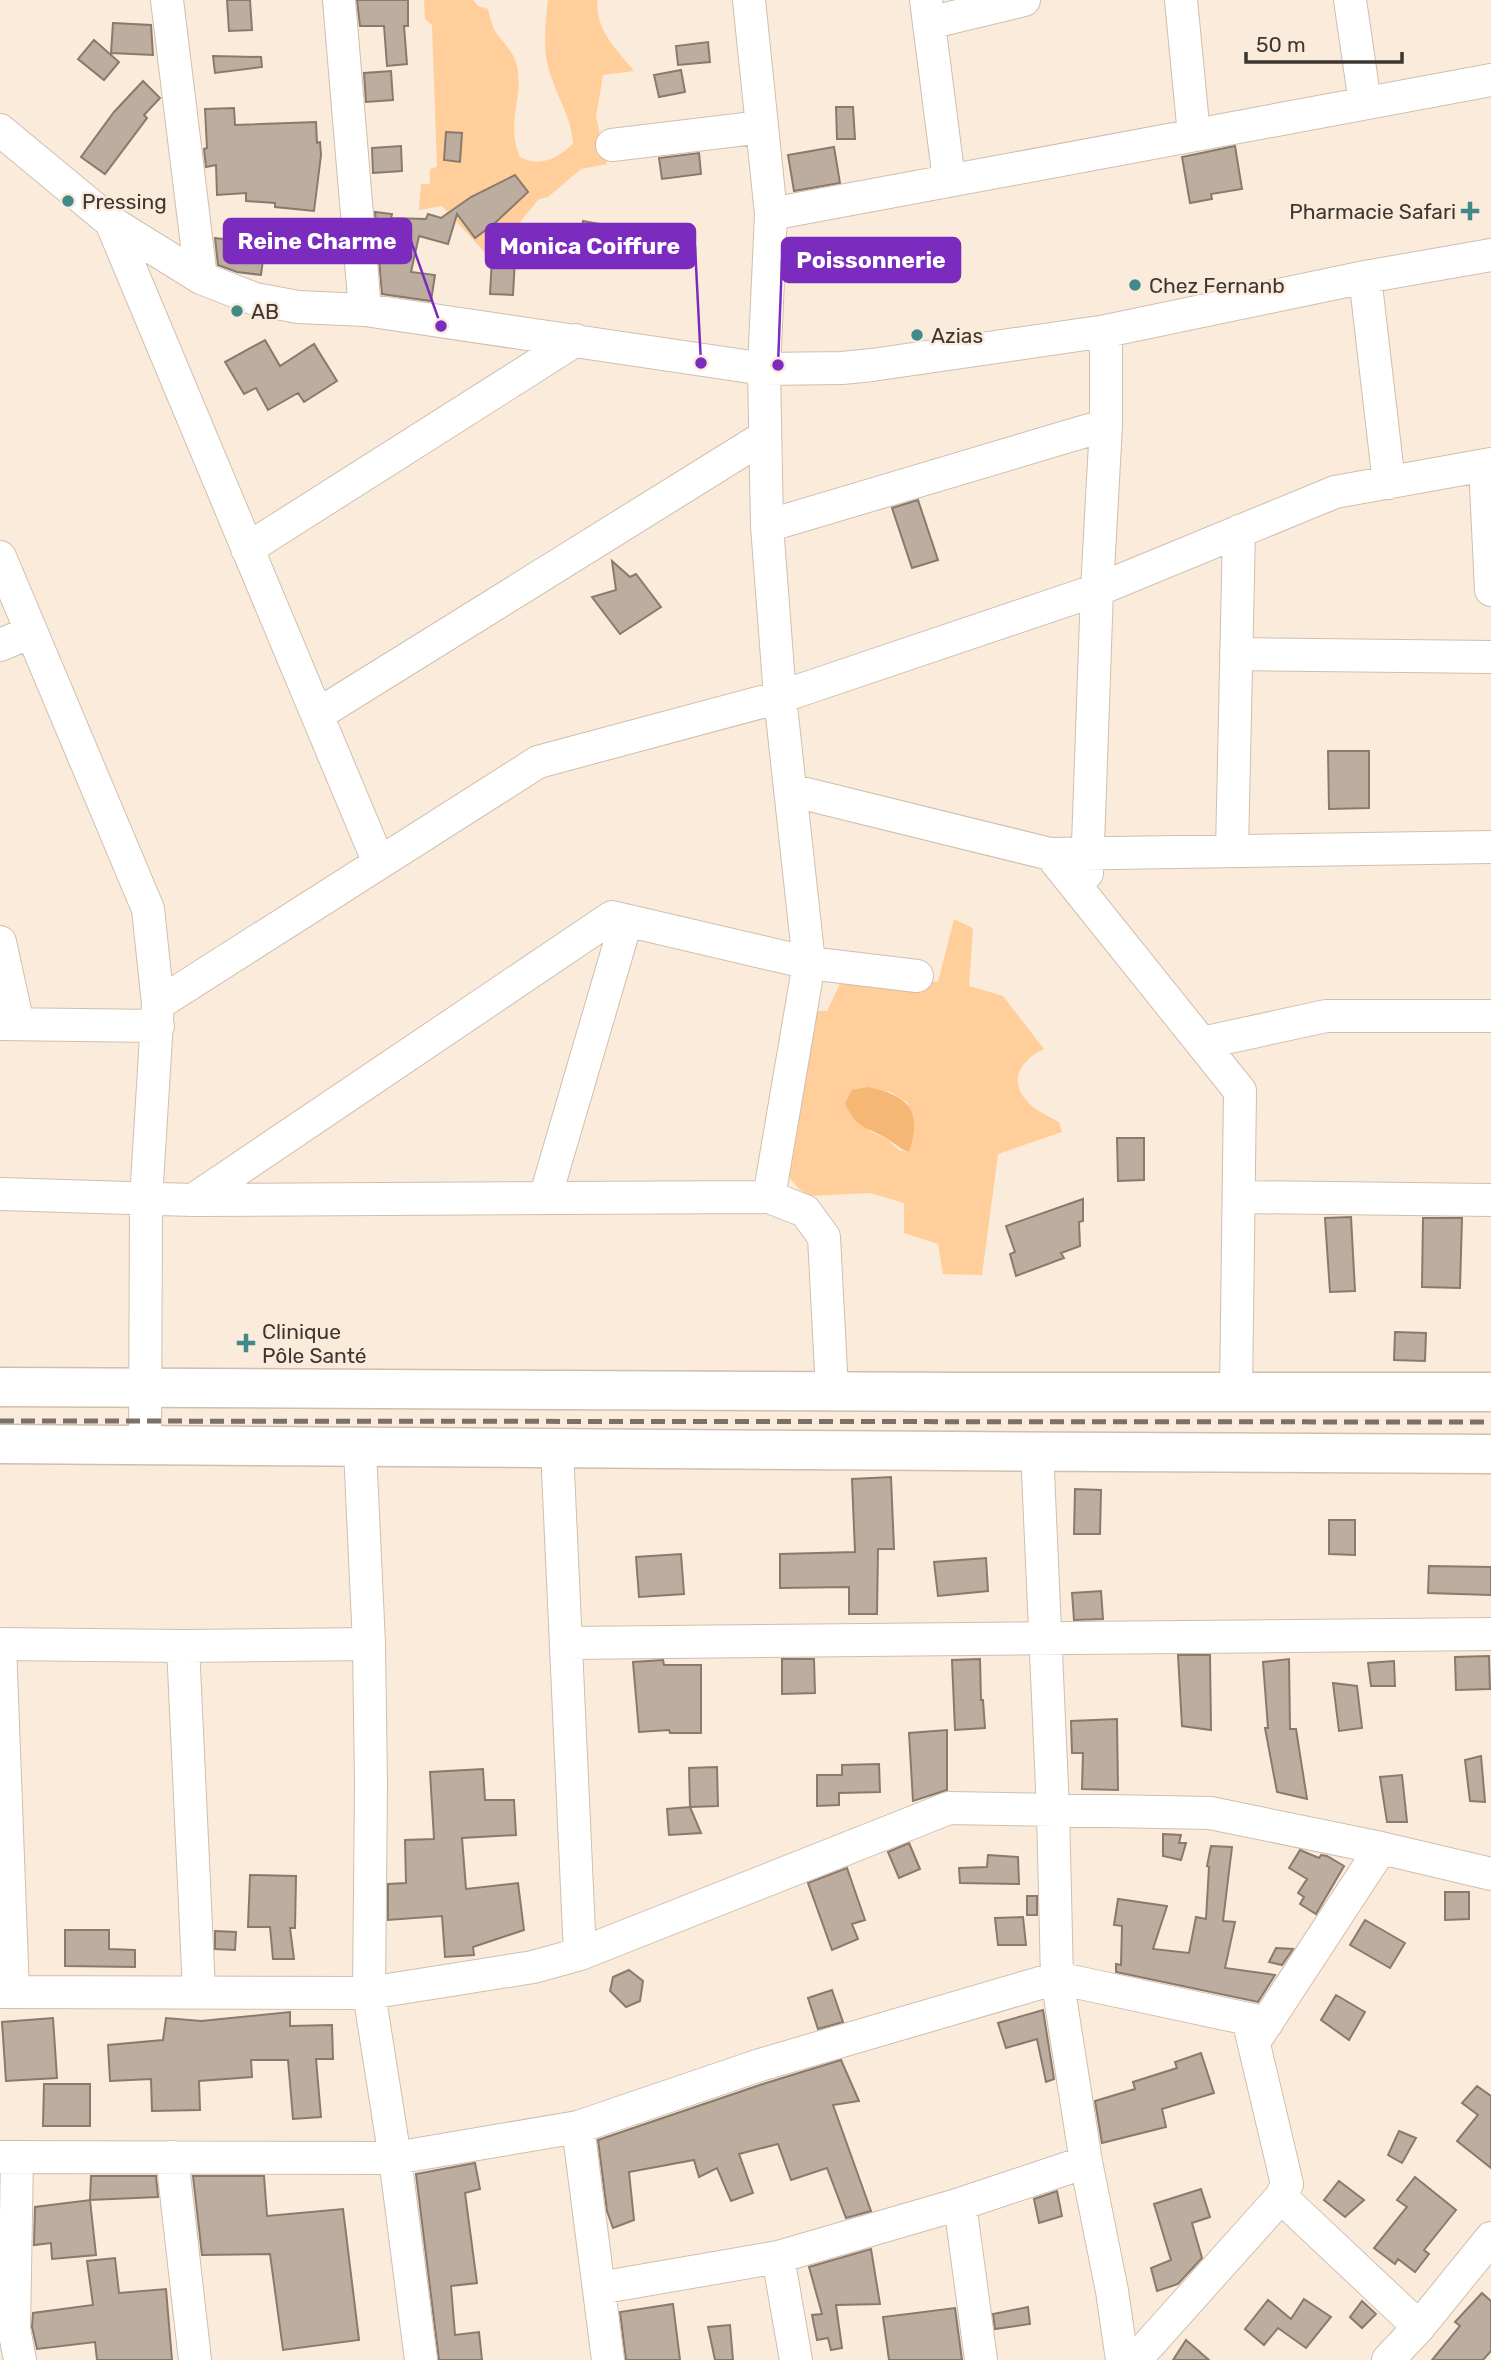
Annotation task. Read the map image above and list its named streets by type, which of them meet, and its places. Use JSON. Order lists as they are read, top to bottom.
{
  "places": {
    "other": [
      "Pressing",
      "Chez Fernanb",
      "AB",
      "Reine Charme",
      "Azias",
      "Monica Coiffure",
      "Poissonnerie"
    ],
    "health": ["Pharmacie Safari", "Clinique Pôle Santé"]
  },
  "scale_bar": "50 m"
}
